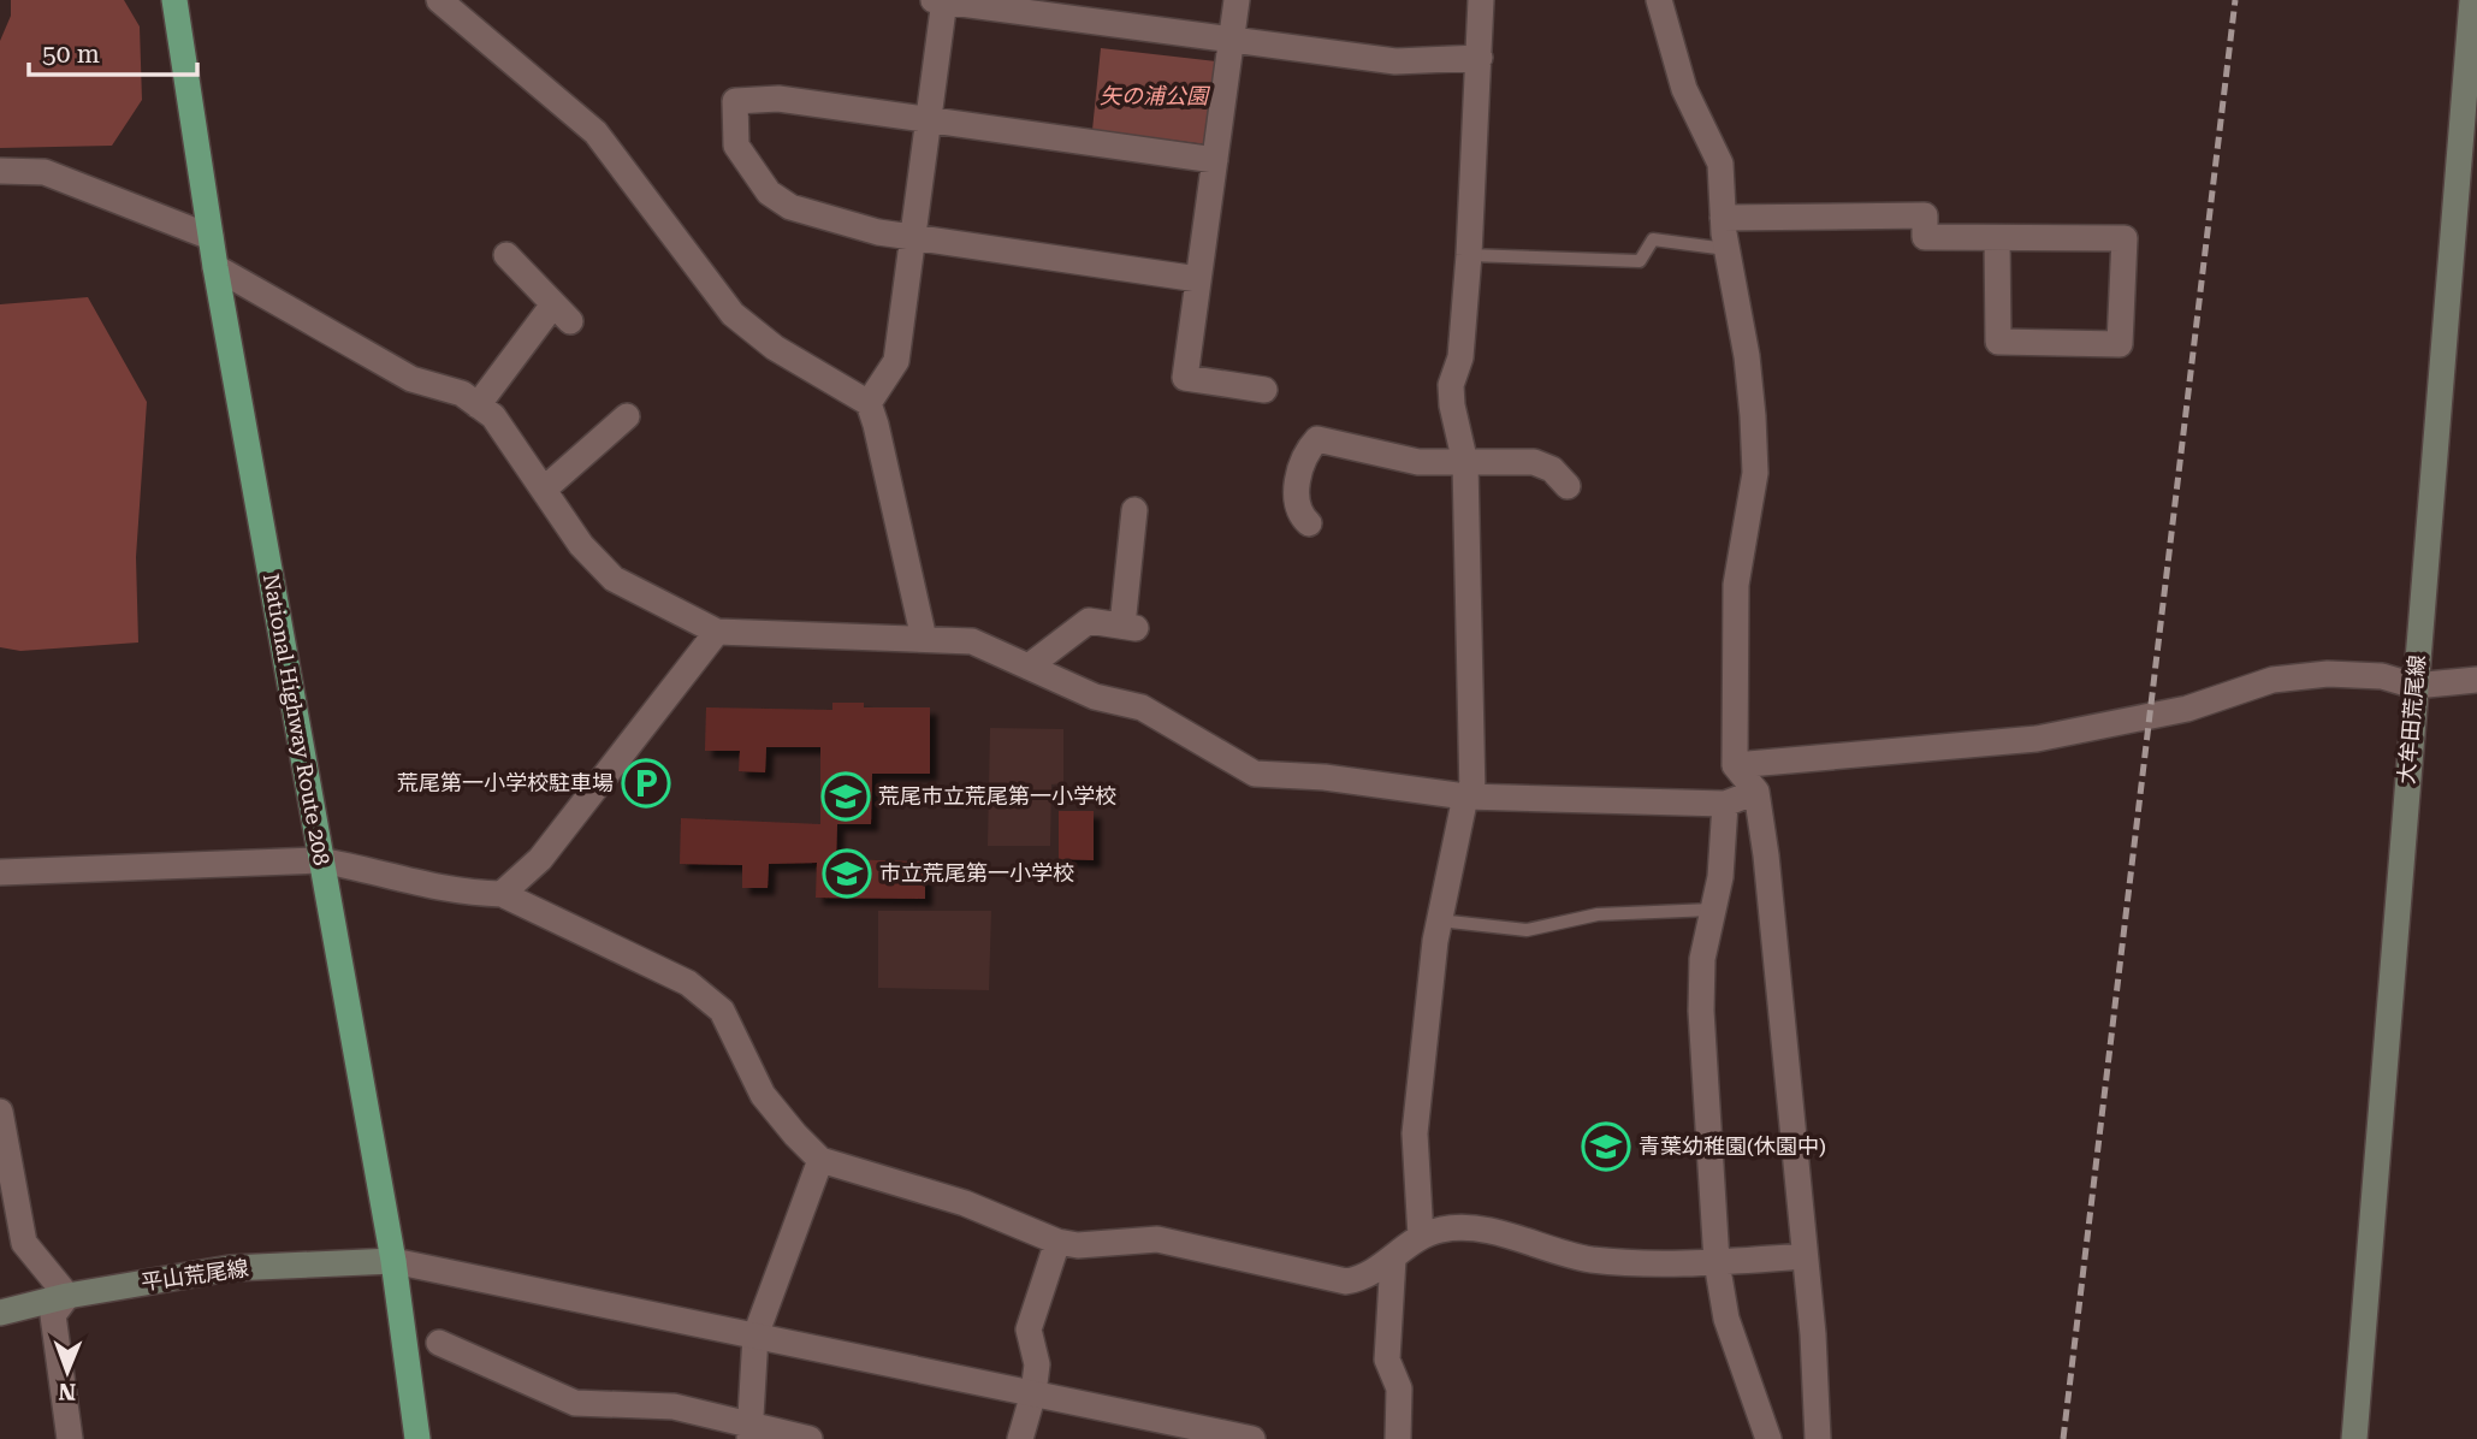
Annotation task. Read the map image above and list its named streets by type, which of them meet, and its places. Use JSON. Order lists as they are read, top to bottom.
{
  "streets": {
    "highway": ["National Highway Route 208"],
    "main road": ["大牟田荒尾線", "平山荒尾線"]
  },
  "crossings": [
    ["National Highway Route 208", "平山荒尾線"]
  ],
  "parks": ["矢の浦公園"],
  "places": {
    "parking": ["荒尾第一小学校駐車場"],
    "school or university": ["荒尾市立荒尾第一小学校", "市立荒尾第一小学校", "青葉幼稚園(休園中)"]
  },
  "scale_bar": "50 m",
  "north": "bottom"
}
